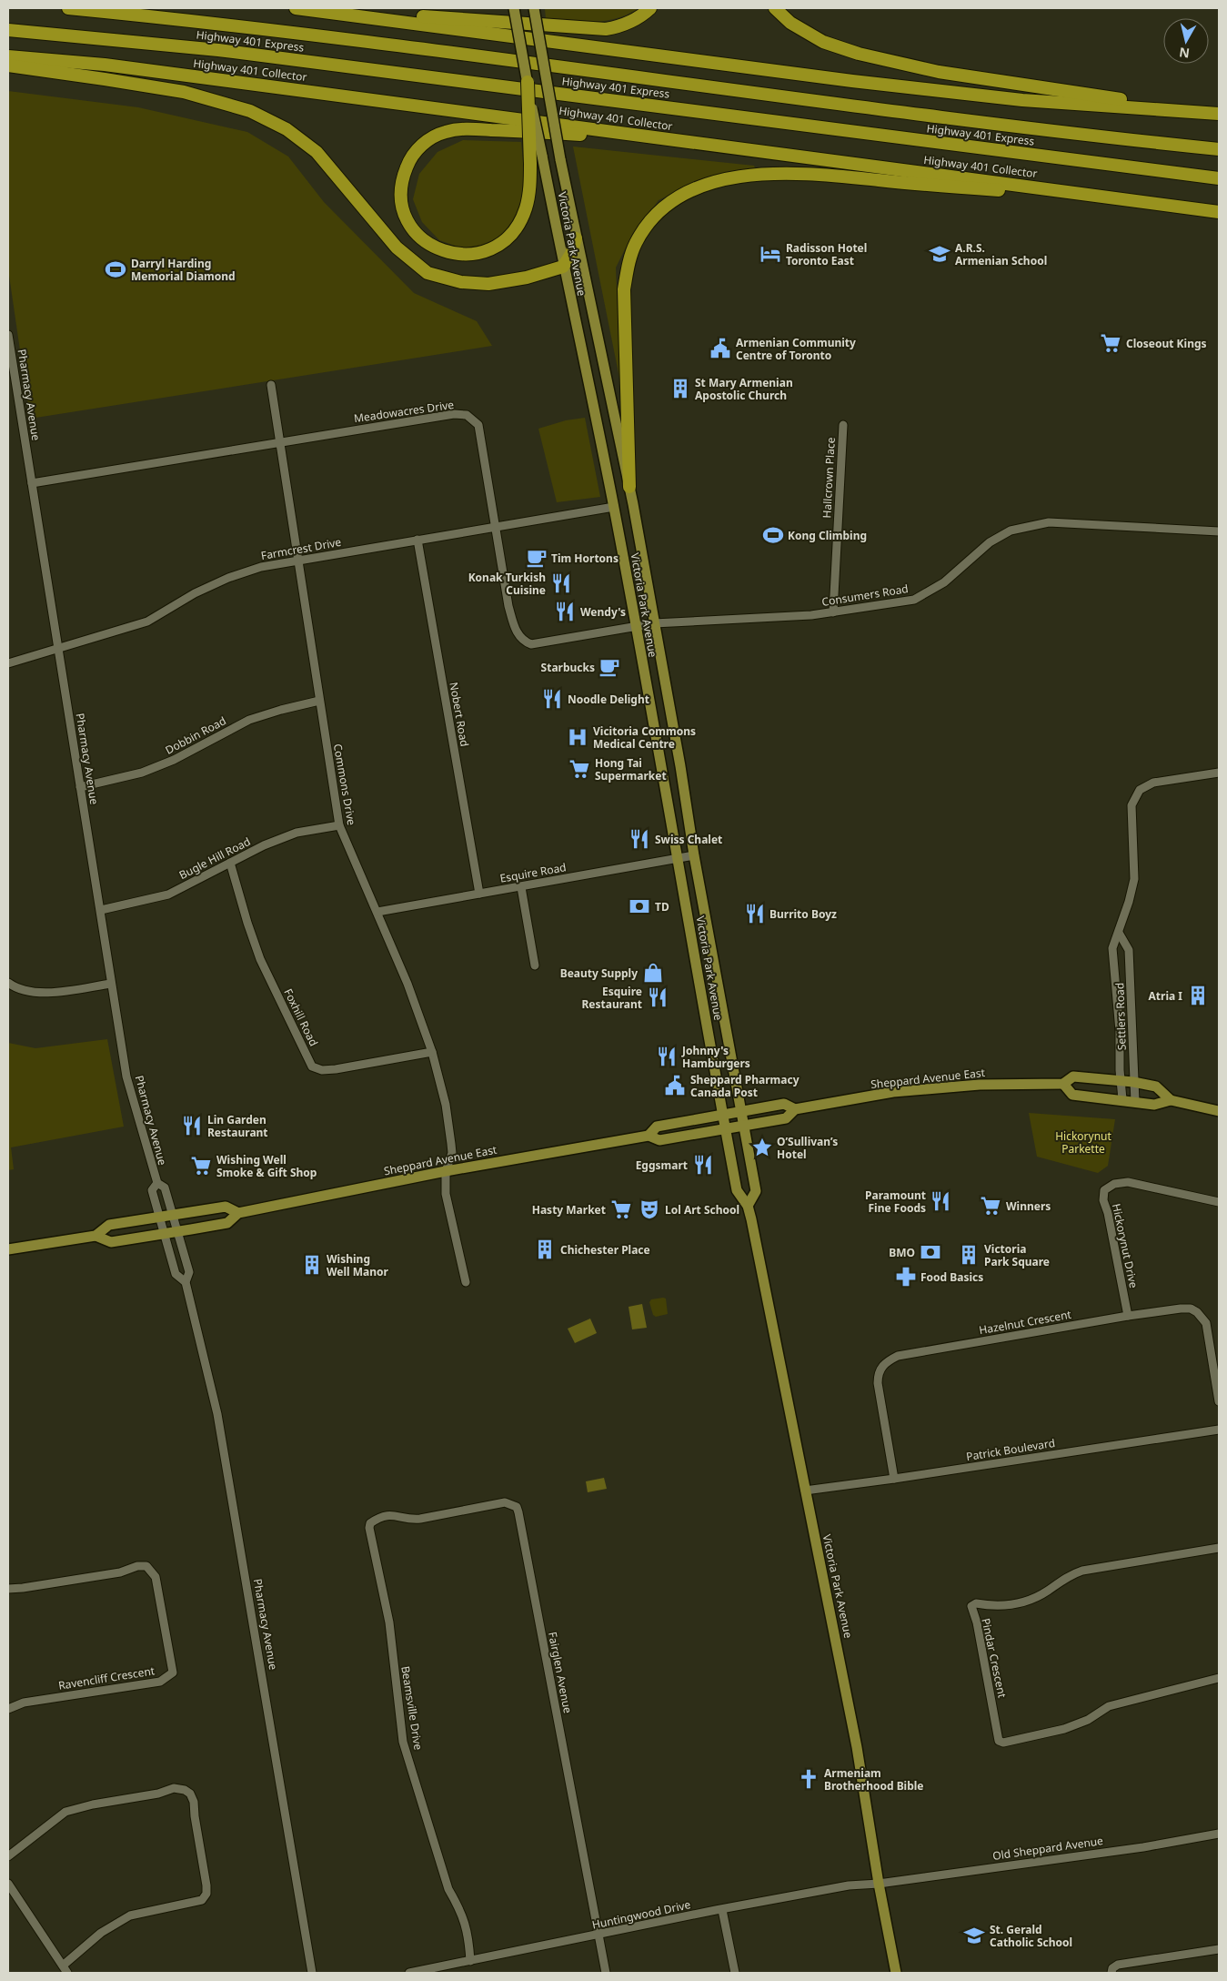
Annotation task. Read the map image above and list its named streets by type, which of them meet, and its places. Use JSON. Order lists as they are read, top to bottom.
{
  "streets": {
    "highway": ["Highway 401 Express", "Highway 401 Collector"],
    "main road": ["Victoria Park Avenue", "Sheppard Avenue East"],
    "street": [
      "Pharmacy Avenue",
      "Meadowacres Drive",
      "Hallcrown Place",
      "Farmcrest Drive",
      "Consumers Road",
      "Nobert Road",
      "Dobbin Road",
      "Commons Drive",
      "Bugle Hill Road",
      "Esquire Road",
      "Settlers Road",
      "Foxhill Road",
      "Hickorynut Drive",
      "Hazelnut Crescent",
      "Patrick Boulevard",
      "Pindar Crescent",
      "Fairglen Avenue",
      "Ravencliff Crescent",
      "Beamsville Drive",
      "Old Sheppard Avenue",
      "Huntingwood Drive"
    ]
  },
  "crossings": [
    ["Victoria Park Avenue", "Meadowacres Drive"],
    ["Victoria Park Avenue", "Farmcrest Drive"],
    ["Victoria Park Avenue", "Consumers Road"],
    ["Victoria Park Avenue", "Esquire Road"],
    ["Victoria Park Avenue", "Sheppard Avenue East"],
    ["Victoria Park Avenue", "Patrick Boulevard"],
    ["Victoria Park Avenue", "Old Sheppard Avenue"],
    ["Victoria Park Avenue", "Huntingwood Drive"],
    ["Pharmacy Avenue", "Meadowacres Drive"],
    ["Pharmacy Avenue", "Farmcrest Drive"],
    ["Pharmacy Avenue", "Dobbin Road"],
    ["Pharmacy Avenue", "Bugle Hill Road"],
    ["Pharmacy Avenue", "Sheppard Avenue East"],
    ["Meadowacres Drive", "Farmcrest Drive"],
    ["Meadowacres Drive", "Consumers Road"],
    ["Meadowacres Drive", "Commons Drive"],
    ["Hallcrown Place", "Consumers Road"],
    ["Farmcrest Drive", "Nobert Road"],
    ["Farmcrest Drive", "Commons Drive"],
    ["Nobert Road", "Esquire Road"],
    ["Dobbin Road", "Commons Drive"],
    ["Commons Drive", "Bugle Hill Road"],
    ["Commons Drive", "Esquire Road"],
    ["Commons Drive", "Foxhill Road"],
    ["Commons Drive", "Sheppard Avenue East"],
    ["Bugle Hill Road", "Foxhill Road"],
    ["Settlers Road", "Sheppard Avenue East"],
    ["Hickorynut Drive", "Hazelnut Crescent"],
    ["Hazelnut Crescent", "Patrick Boulevard"],
    ["Fairglen Avenue", "Beamsville Drive"],
    ["Fairglen Avenue", "Huntingwood Drive"],
    ["Beamsville Drive", "Huntingwood Drive"],
    ["Old Sheppard Avenue", "Huntingwood Drive"]
  ],
  "parks": ["Hickorynut Parkette"],
  "places": {
    "hotel": ["Radisson Hotel Toronto East"],
    "school or university": ["A.R.S. Armenian School", "St. Gerald Catholic School"],
    "sports": ["Darryl Harding Memorial Diamond", "Kong Climbing"],
    "supermarket": [
      "Closeout Kings",
      "Hong Tai Supermarket",
      "Wishing Well Smoke & Gift Shop",
      "Winners",
      "Hasty Market"
    ],
    "public building": ["Armenian Community Centre of Toronto", "Sheppard Pharmacy Canada Post"],
    "building": [
      "St Mary Armenian Apostolic Church",
      "Atria I",
      "Chichester Place",
      "Victoria Park Square",
      "Wishing Well Manor"
    ],
    "cafe": ["Tim Hortons", "Starbucks"],
    "restaurant": [
      "Konak Turkish Cuisine",
      "Wendy's",
      "Noodle Delight",
      "Swiss Chalet",
      "Burrito Boyz",
      "Esquire Restaurant",
      "Johnny's Hamburgers",
      "Lin Garden Restaurant",
      "Eggsmart",
      "Paramount Fine Foods"
    ],
    "hospital": ["Vicitoria Commons Medical Centre"],
    "bank": ["TD", "BMO"],
    "shop": ["Beauty Supply"],
    "place": ["O’Sullivan’s Hotel"],
    "theatre": ["Lol Art School"],
    "pharmacy": ["Food Basics"],
    "church": ["Armeniam Brotherhood Bible"]
  },
  "north": "bottom"
}
